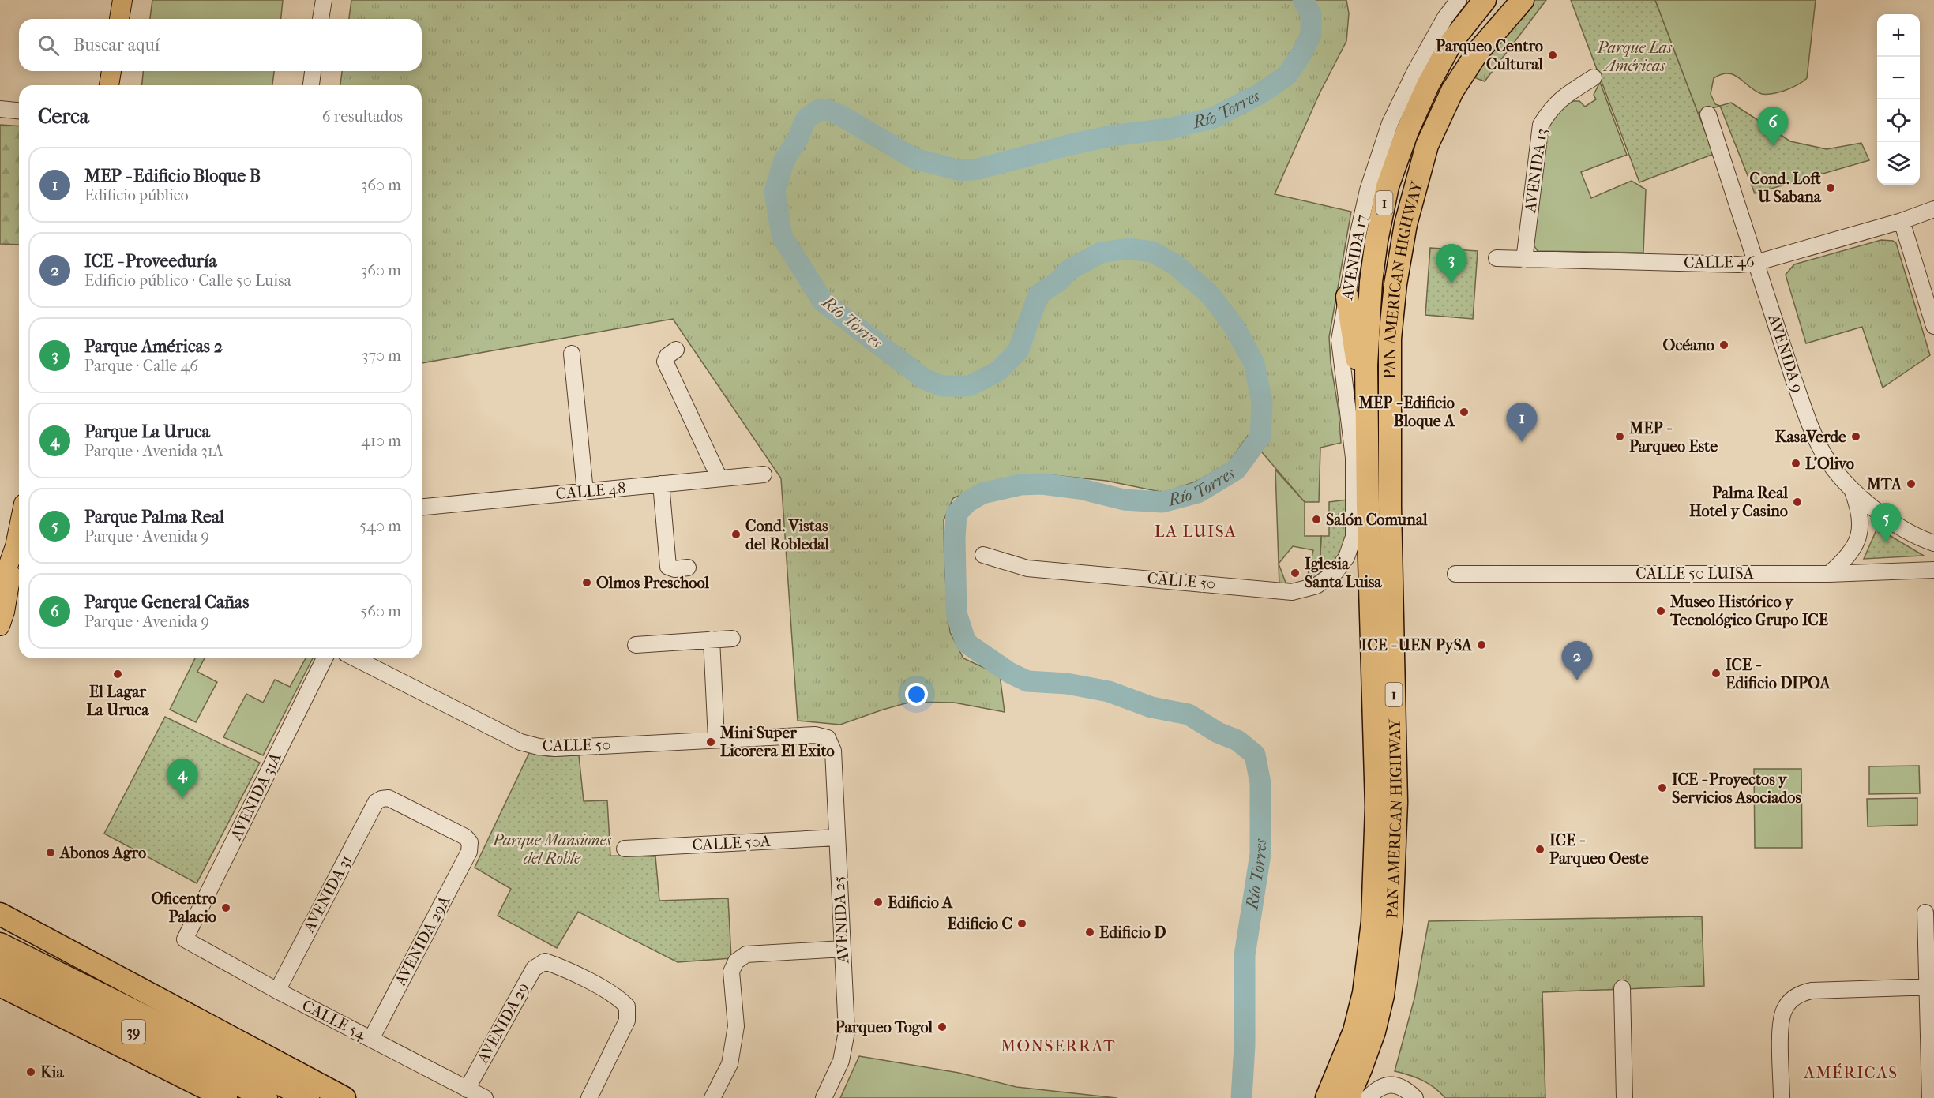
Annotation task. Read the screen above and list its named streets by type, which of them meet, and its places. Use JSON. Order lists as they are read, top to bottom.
{
  "streets": {
    "highway": ["1", "PAN AMERICAN HIGHWAY", "39"],
    "street": [
      "AVENIDA 13",
      "AVENIDA 17",
      "CALLE 46",
      "AVENIDA 9",
      "CALLE 48",
      "CALLE 50 LUISA",
      "CALLE 50",
      "AVENIDA 31A",
      "CALLE 50A",
      "AVENIDA 31",
      "AVENIDA 25",
      "AVENIDA 29A",
      "CALLE 54",
      "AVENIDA 29"
    ]
  },
  "crossings": [
    ["AVENIDA 13", "CALLE 46"],
    ["AVENIDA 17", "CALLE 50"],
    ["CALLE 46", "AVENIDA 9"],
    ["CALLE 50", "AVENIDA 25"],
    ["AVENIDA 31A", "CALLE 54"],
    ["CALLE 50A", "AVENIDA 25"],
    ["AVENIDA 31", "AVENIDA 29A"],
    ["AVENIDA 31", "CALLE 54"],
    ["AVENIDA 29A", "CALLE 54"],
    ["CALLE 54", "AVENIDA 29"]
  ],
  "districts": ["LA LUISA", "MONSERRAT", "AMÉRICAS"],
  "water": ["Río Torres"],
  "parks": ["Parque Las Américas", "Parque Mansiones del Roble"],
  "places": [
    "Parqueo Centro Cultural",
    "Cond. Loft U Sabana",
    "Océano",
    "MEP - Edificio Bloque A",
    "MEP - Parqueo Este",
    "KasaVerde",
    "L'Olivo",
    "MTA",
    "Palma Real Hotel y Casino",
    "Salón Comunal",
    "Cond. Vistas del Robledal",
    "Iglesia Santa Luisa",
    "Olmos Preschool",
    "Museo Histórico y Tecnológico Grupo ICE",
    "ICE - UEN PySA",
    "ICE - Edificio DIPOA",
    "El Lagar La Uruca",
    "Mini Super Licorera El Exito",
    "ICE - Proyectos y Servicios Asociados",
    "ICE - Parqueo Oeste",
    "Abonos Agro",
    "Edificio A",
    "Oficentro Palacio",
    "Edificio C",
    "Edificio D",
    "Parqueo Togol",
    "Kia"
  ],
  "page": {
    "map_buttons": ["+", "−"],
    "search": "Buscar aquí",
    "heading": ["Cerca", "6 resultados"],
    "pins": [
      "6",
      "3",
      "1",
      "5",
      "2",
      "4"
    ],
    "list": [
      {
        "mark": "1",
        "name": "MEP - Edificio Bloque B",
        "note": "Edificio público",
        "value": "360 m"
      },
      {
        "mark": "2",
        "name": "ICE - Proveeduría",
        "note": "Edificio público · Calle 50 Luisa",
        "value": "360 m"
      },
      {
        "mark": "3",
        "name": "Parque Américas 2",
        "note": "Parque · Calle 46",
        "value": "370 m"
      },
      {
        "mark": "4",
        "name": "Parque La Uruca",
        "note": "Parque · Avenida 31A",
        "value": "410 m"
      },
      {
        "mark": "5",
        "name": "Parque Palma Real",
        "note": "Parque · Avenida 9",
        "value": "540 m"
      },
      {
        "mark": "6",
        "name": "Parque General Cañas",
        "note": "Parque · Avenida 9",
        "value": "560 m"
      }
    ]
  }
}
